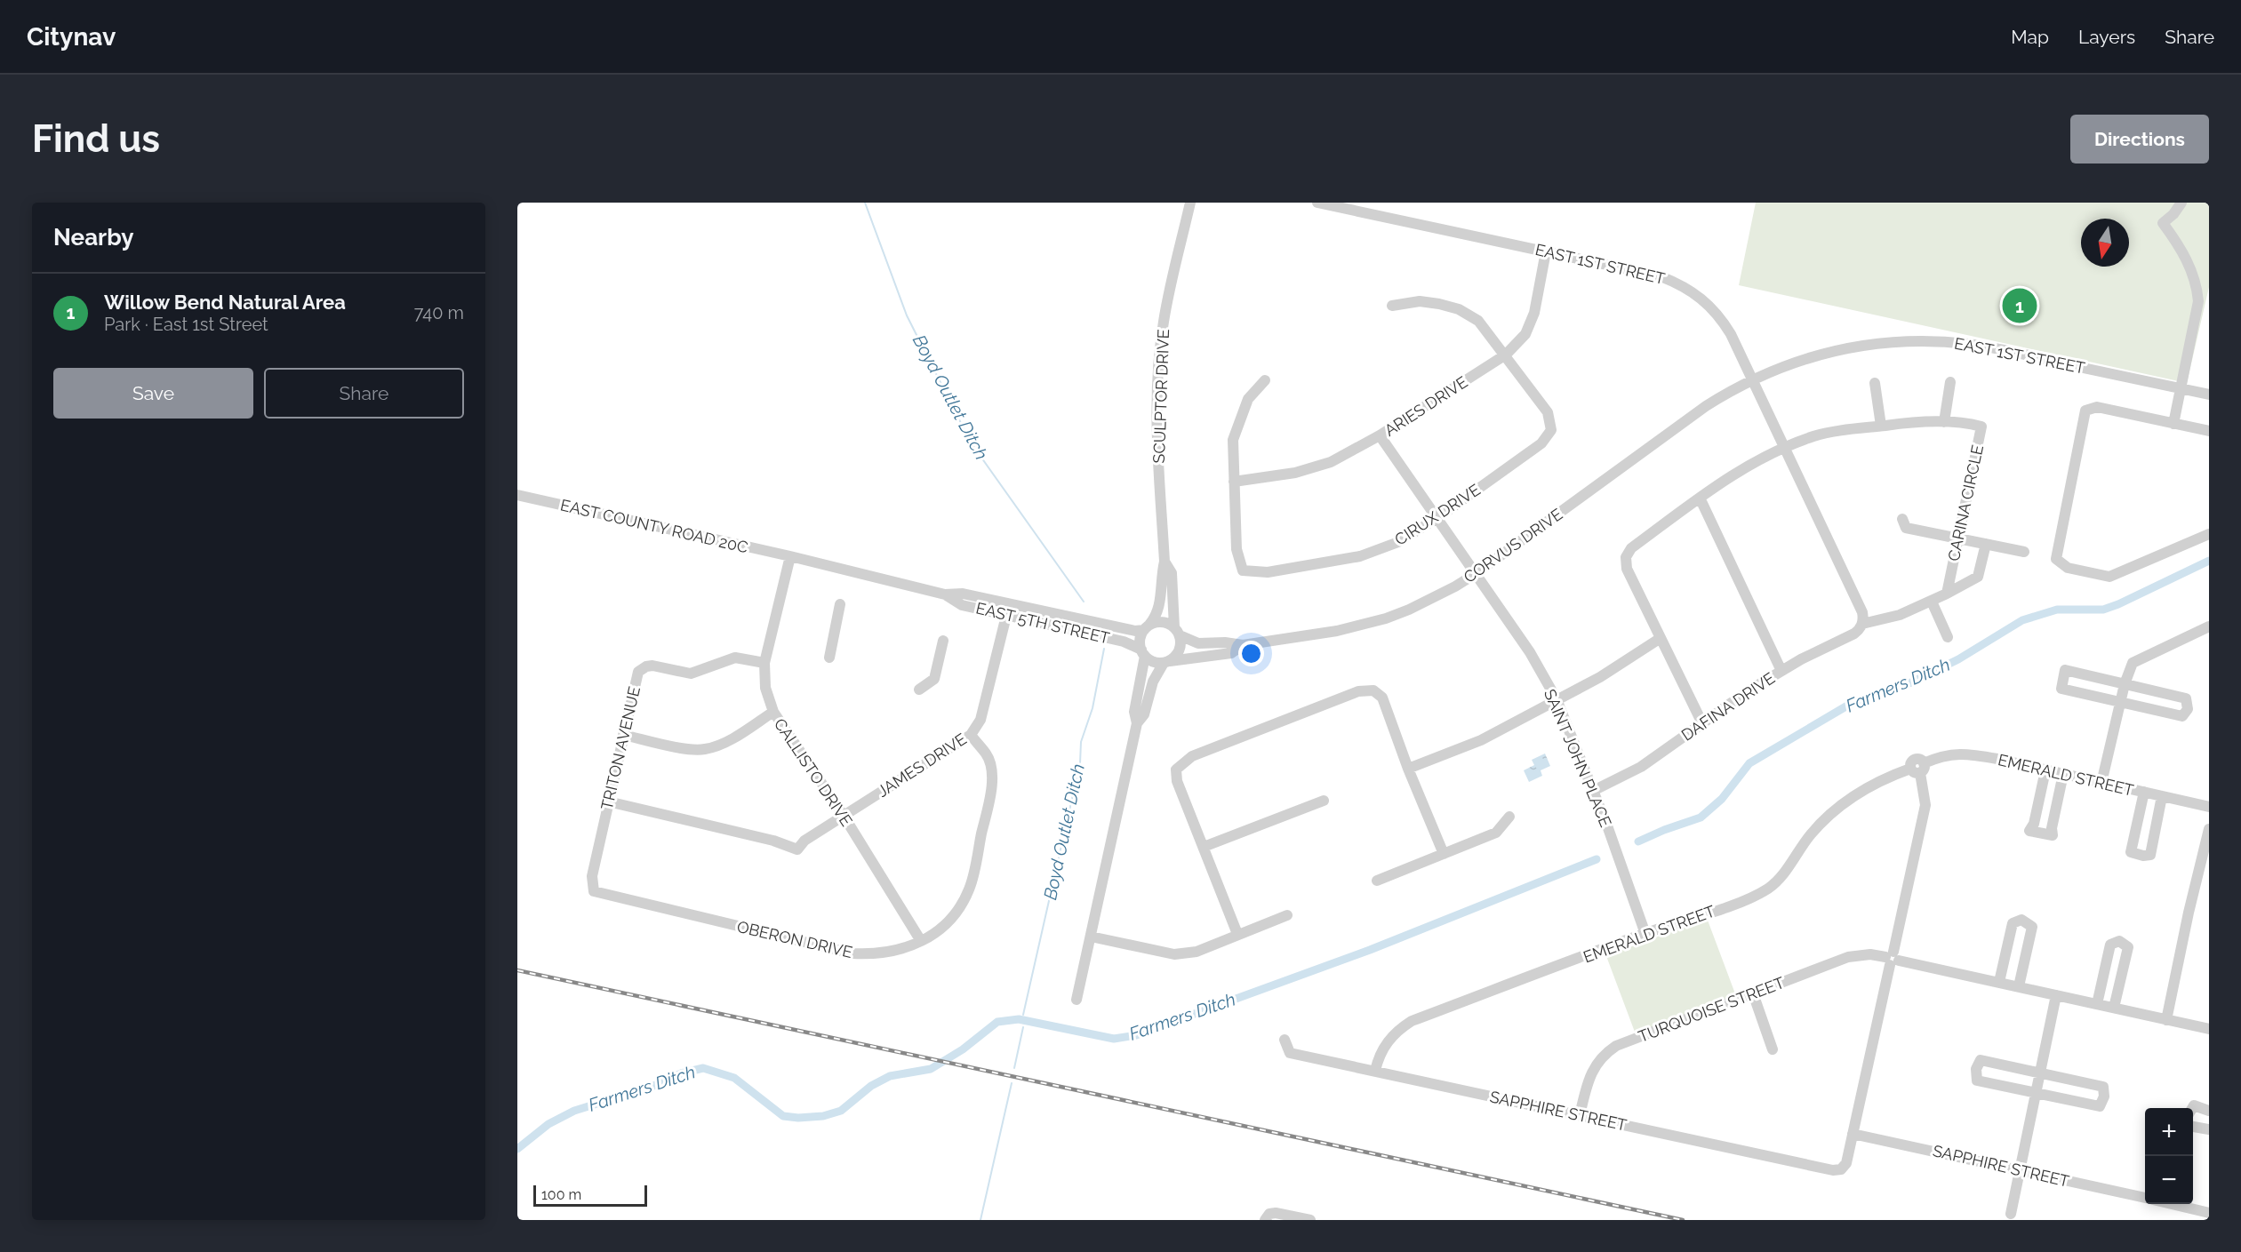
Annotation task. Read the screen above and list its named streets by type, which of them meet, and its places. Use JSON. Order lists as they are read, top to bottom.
{
  "streets": {
    "street": [
      "EAST 1ST STREET",
      "SCULPTOR DRIVE",
      "ARIES DRIVE",
      "CARINA CIRCLE",
      "CIRUX DRIVE",
      "EAST COUNTY ROAD 20C",
      "CORVUS DRIVE",
      "EAST 5TH STREET",
      "DAFINA DRIVE",
      "TRITON AVENUE",
      "SAINT JOHN PLACE",
      "JAMES DRIVE",
      "CALLISTO DRIVE",
      "EMERALD STREET",
      "OBERON DRIVE",
      "TURQUOISE STREET",
      "SAPPHIRE STREET"
    ]
  },
  "crossings": [
    ["EAST 1ST STREET", "ARIES DRIVE"],
    ["EAST 1ST STREET", "CORVUS DRIVE"],
    ["SCULPTOR DRIVE", "CORVUS DRIVE"],
    ["SCULPTOR DRIVE", "EAST 5TH STREET"],
    ["ARIES DRIVE", "CIRUX DRIVE"],
    ["ARIES DRIVE", "SAINT JOHN PLACE"],
    ["CIRUX DRIVE", "SAINT JOHN PLACE"],
    ["EAST COUNTY ROAD 20C", "EAST 5TH STREET"],
    ["EAST COUNTY ROAD 20C", "CALLISTO DRIVE"],
    ["CORVUS DRIVE", "EAST 5TH STREET"],
    ["CORVUS DRIVE", "SAINT JOHN PLACE"],
    ["EAST 5TH STREET", "JAMES DRIVE"],
    ["EAST 5TH STREET", "CALLISTO DRIVE"],
    ["DAFINA DRIVE", "SAINT JOHN PLACE"],
    ["TRITON AVENUE", "JAMES DRIVE"],
    ["TRITON AVENUE", "CALLISTO DRIVE"],
    ["TRITON AVENUE", "OBERON DRIVE"],
    ["SAINT JOHN PLACE", "EMERALD STREET"],
    ["JAMES DRIVE", "CALLISTO DRIVE"],
    ["JAMES DRIVE", "OBERON DRIVE"],
    ["CALLISTO DRIVE", "OBERON DRIVE"],
    ["EMERALD STREET", "SAPPHIRE STREET"],
    ["TURQUOISE STREET", "SAPPHIRE STREET"]
  ],
  "water": ["Boyd Outlet Ditch", "Farmers Ditch"],
  "scale_bar": "100 m",
  "north": "bottom",
  "page": {
    "header": "Citynav",
    "nav": ["Map", "Layers", "Share"],
    "buttons": [
      "Directions",
      ["Save", "Share"]
    ],
    "title": "Find us",
    "heading": "Nearby",
    "list": [
      {
        "mark": "1",
        "name": "Willow Bend Natural Area",
        "note": "Park · East 1st Street",
        "value": "740 m"
      }
    ],
    "pins": "1",
    "map_buttons": ["+", "−"],
    "scale": "100 m"
  }
}
